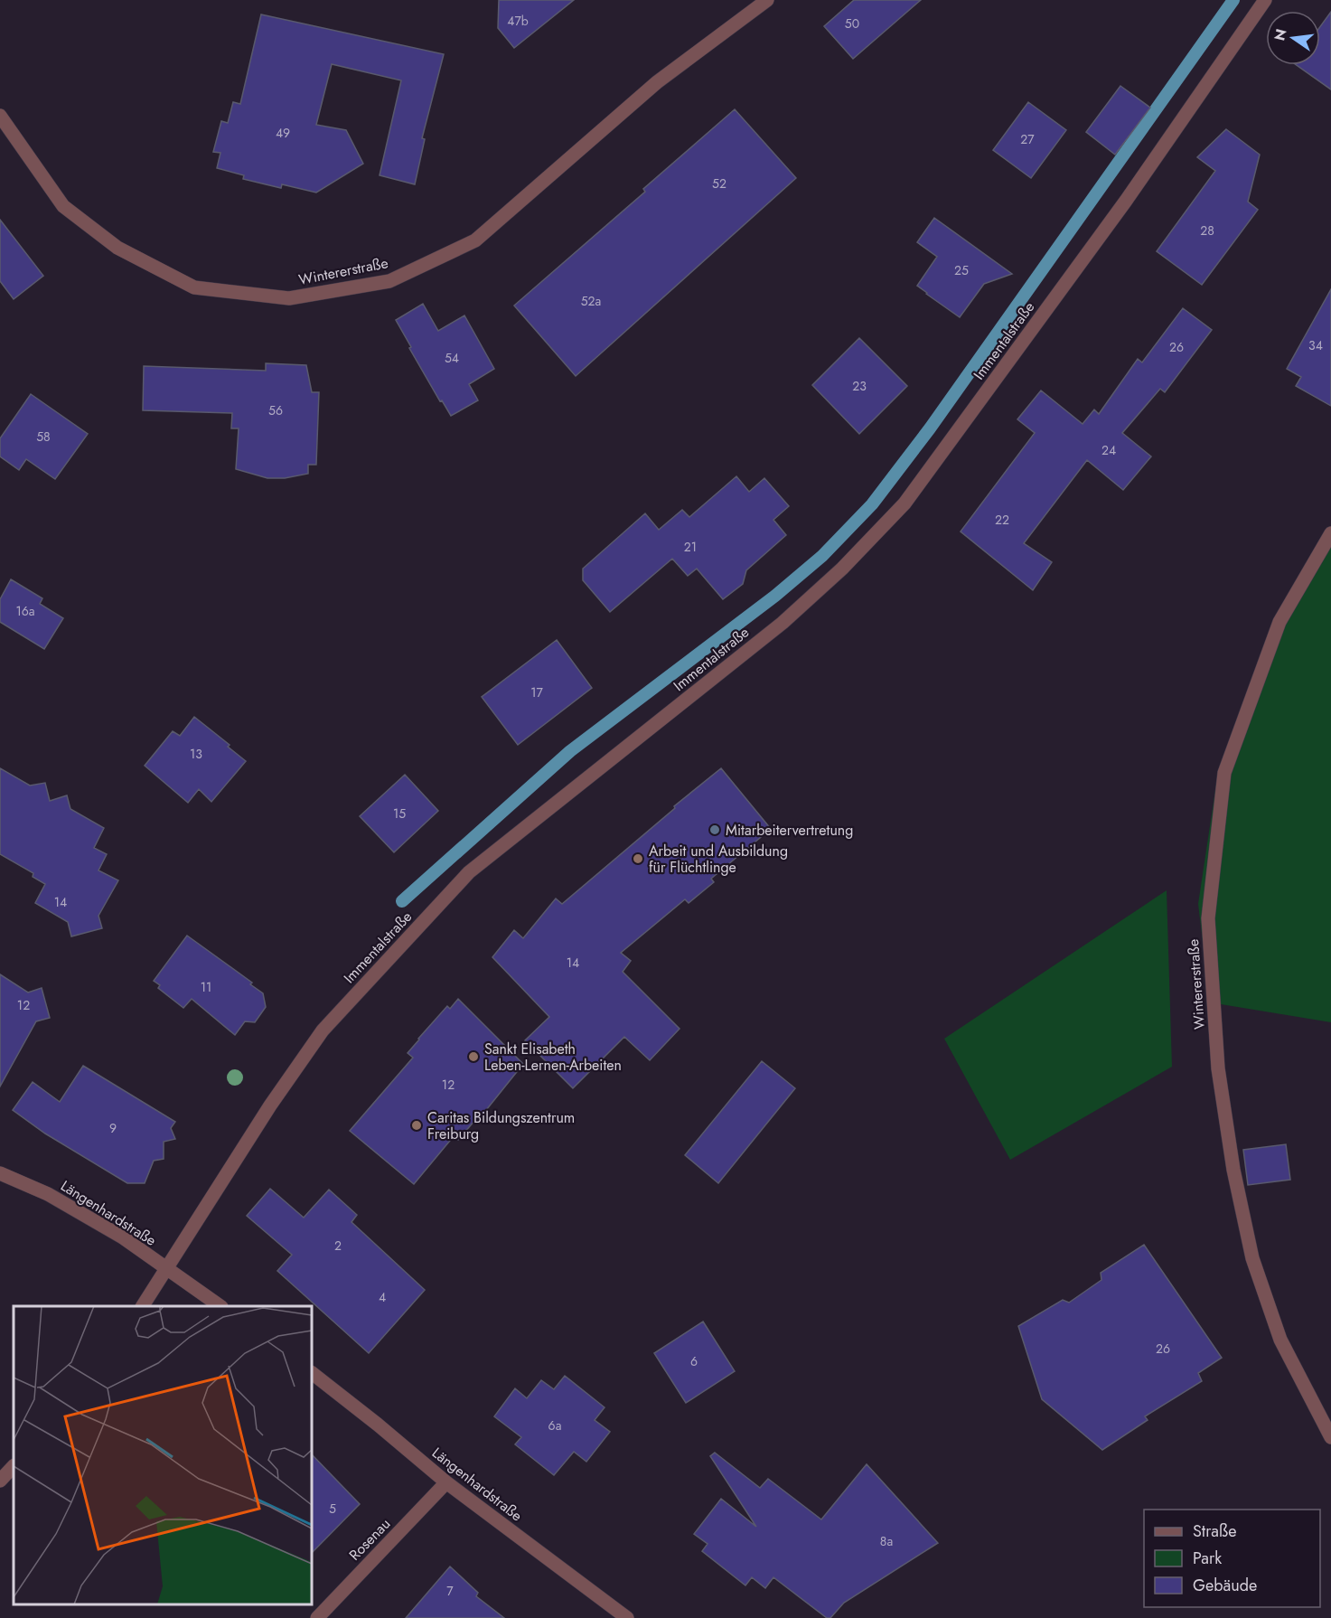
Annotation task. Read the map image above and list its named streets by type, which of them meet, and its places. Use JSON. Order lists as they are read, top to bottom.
{
  "streets": {
    "street": [
      "Wintererstraße",
      "Immentalstraße",
      "Längenhardstraße",
      "Rosenau"
    ]
  },
  "crossings": [
    ["Immentalstraße", "Längenhardstraße"],
    ["Längenhardstraße", "Rosenau"]
  ],
  "places": [
    "Mitarbeitervertretung",
    "Arbeit und Ausbildung für Flüchtlinge",
    "Sankt Elisabeth Leben-Lernen-Arbeiten",
    "Caritas Bildungszentrum Freiburg"
  ],
  "house_numbers": [
    "47b",
    "50",
    "49",
    "27",
    "52",
    "28",
    "25",
    "52a",
    "34",
    "26",
    "54",
    "23",
    "56",
    "58",
    "24",
    "22",
    "21",
    "16a",
    "17",
    "13",
    "15",
    "14",
    "14",
    "11",
    "12",
    "12",
    "9",
    "2",
    "4",
    "26",
    "6",
    "6a",
    "5",
    "8a",
    "7"
  ],
  "legend": ["Straße", "Park", "Gebäude"],
  "north": "left"
}
